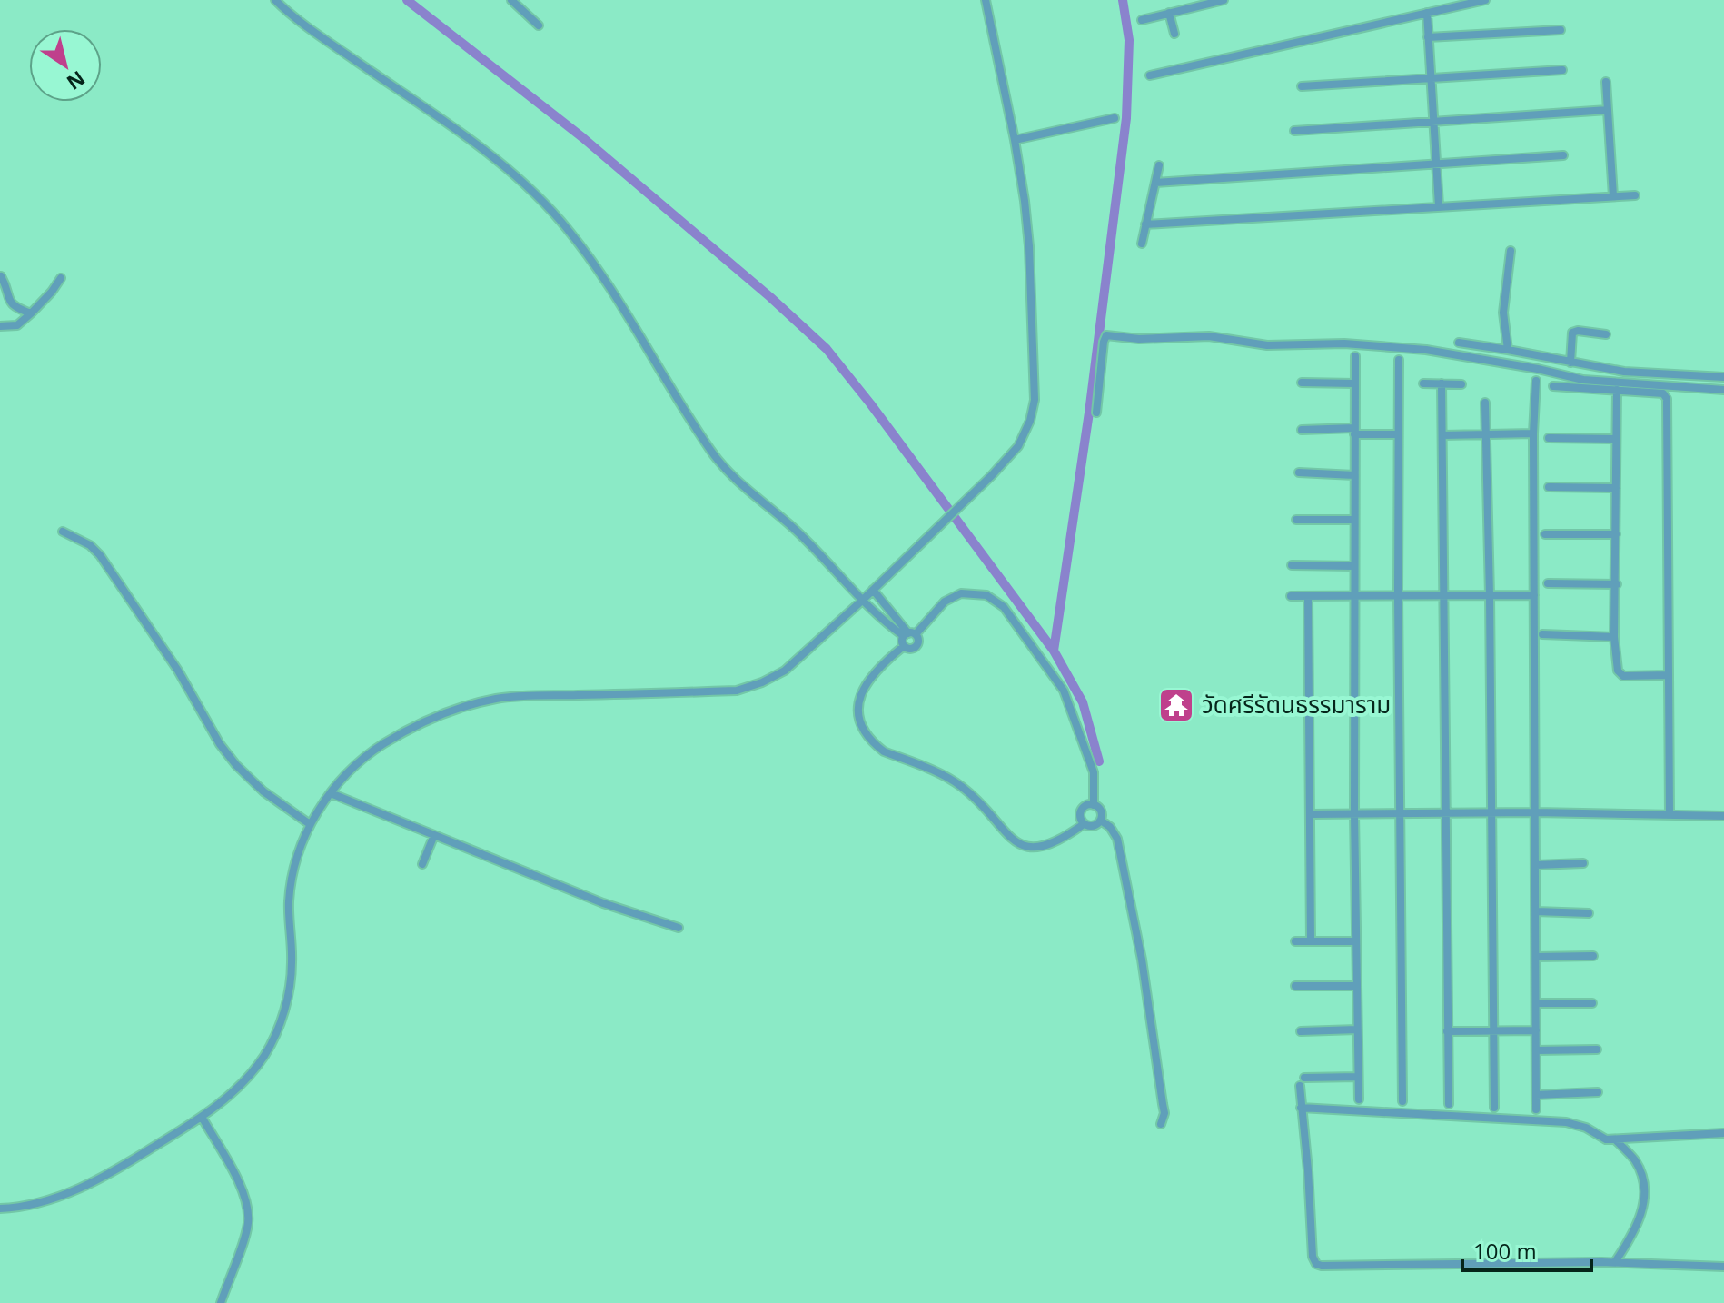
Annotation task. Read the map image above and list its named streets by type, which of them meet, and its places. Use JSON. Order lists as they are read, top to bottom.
{
  "places": {
    "temple": ["วัดศรีรัตนธรรมาราม"]
  },
  "scale_bar": "100 m",
  "north": "bottom right"
}
